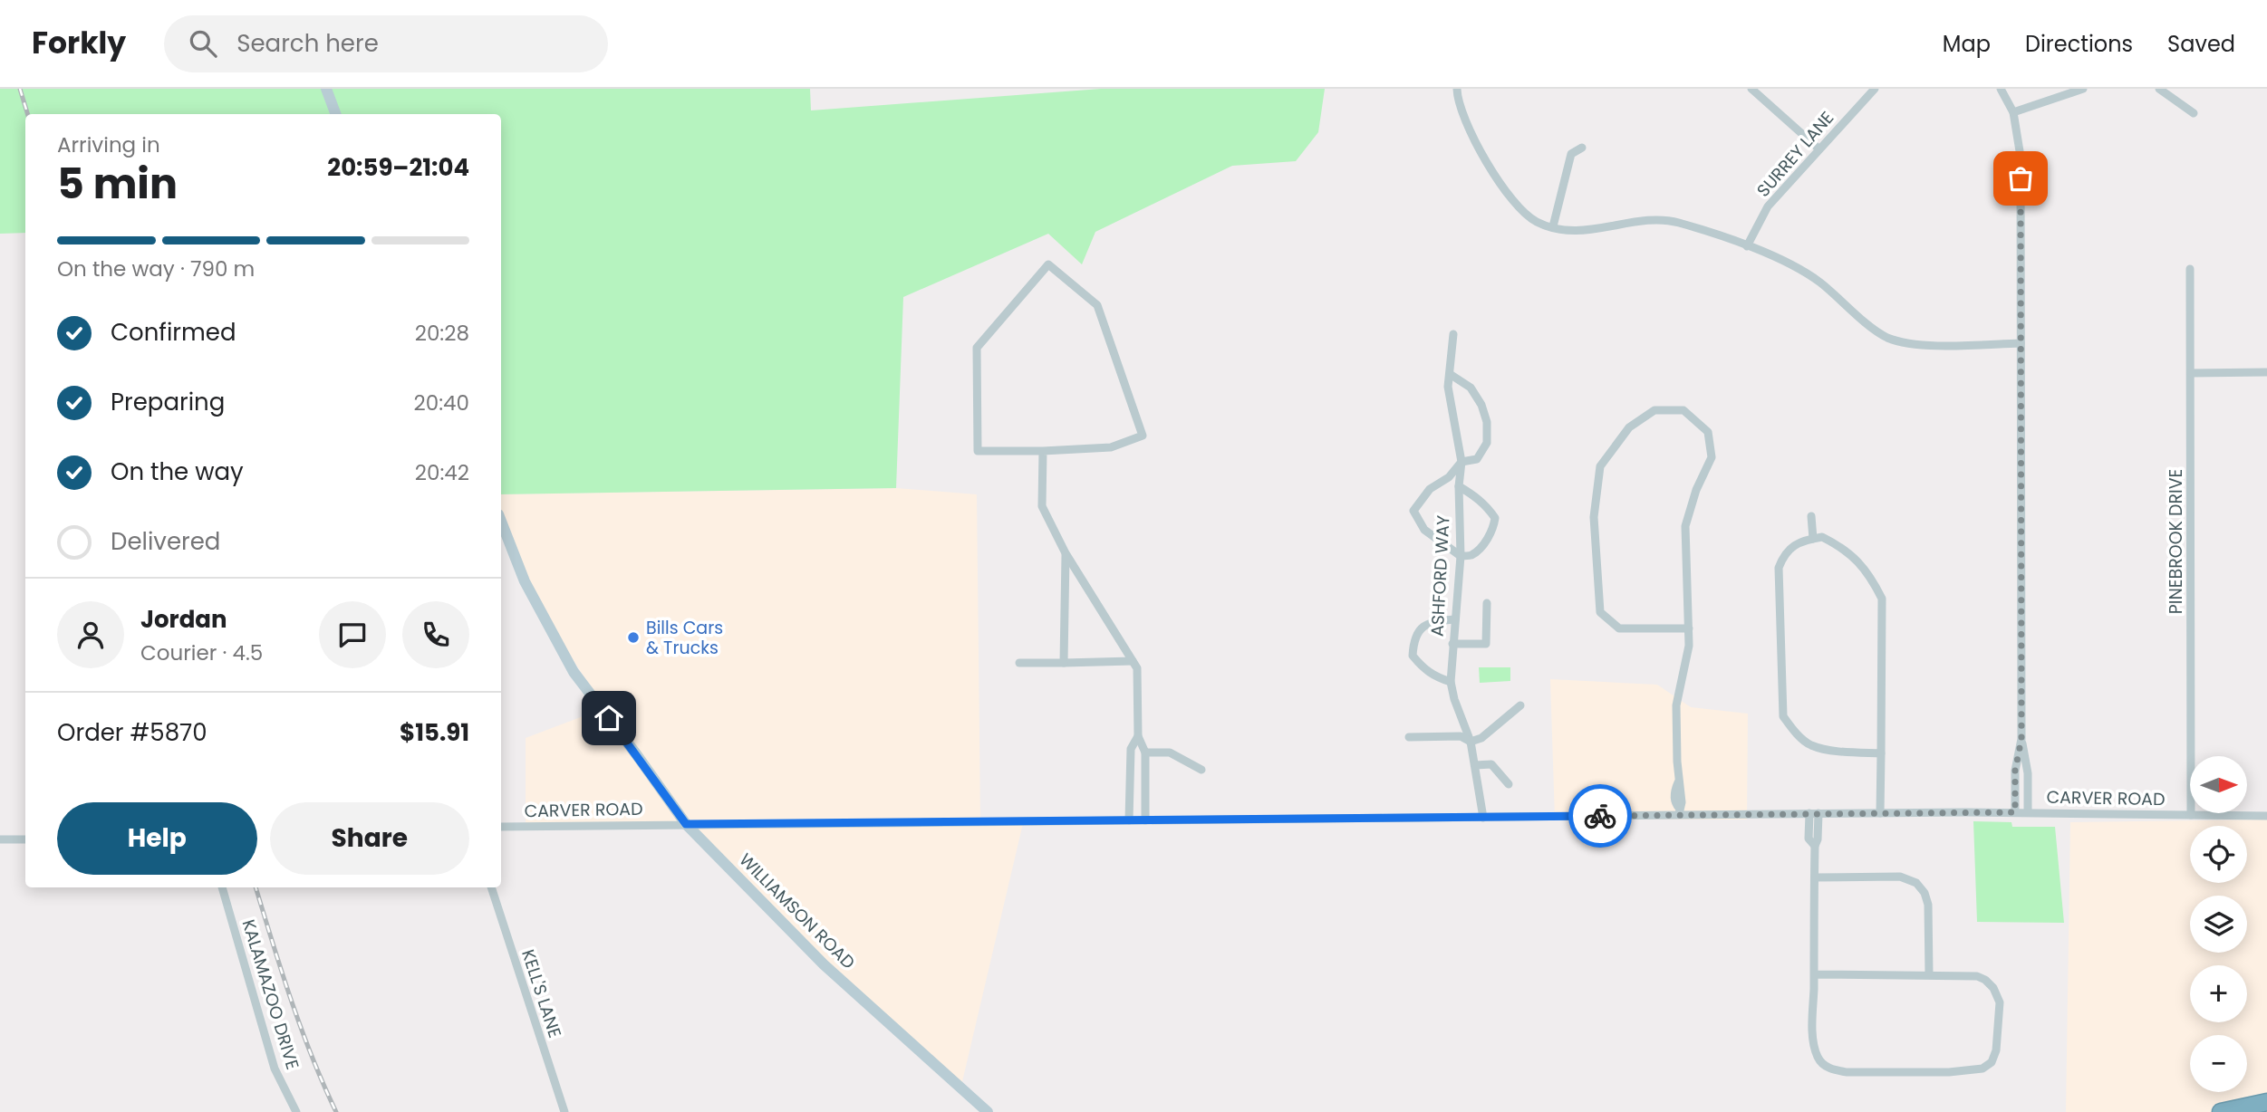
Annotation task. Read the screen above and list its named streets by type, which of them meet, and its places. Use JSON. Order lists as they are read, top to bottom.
{
  "streets": {
    "main road": ["WILLIAMSON ROAD"],
    "street": [
      "SURREY LANE",
      "PINEBROOK DRIVE",
      "ASHFORD WAY",
      "CARVER ROAD",
      "KELL'S LANE",
      "KALAMAZOO DRIVE"
    ]
  },
  "crossings": [
    ["PINEBROOK DRIVE", "CARVER ROAD"],
    ["ASHFORD WAY", "CARVER ROAD"],
    ["CARVER ROAD", "WILLIAMSON ROAD"]
  ],
  "places": ["Bills Cars & Trucks"],
  "north": "right",
  "page": {
    "header": "Forkly",
    "search": "Search here",
    "nav": ["Map", "Directions", "Saved"],
    "heading": ["5 min", "Arriving in", "20:59–21:04"],
    "panel": [
      "Jordan",
      "Courier · 4.5",
      "Order #5870",
      "$15.91"
    ],
    "bar": "On the way · 790 m",
    "list": [
      ["Confirmed", "20:28"],
      ["Preparing", "20:40"],
      ["On the way", "20:42"],
      "Delivered"
    ],
    "map_buttons": ["+", "−"],
    "buttons": ["Help", "Share"]
  }
}
